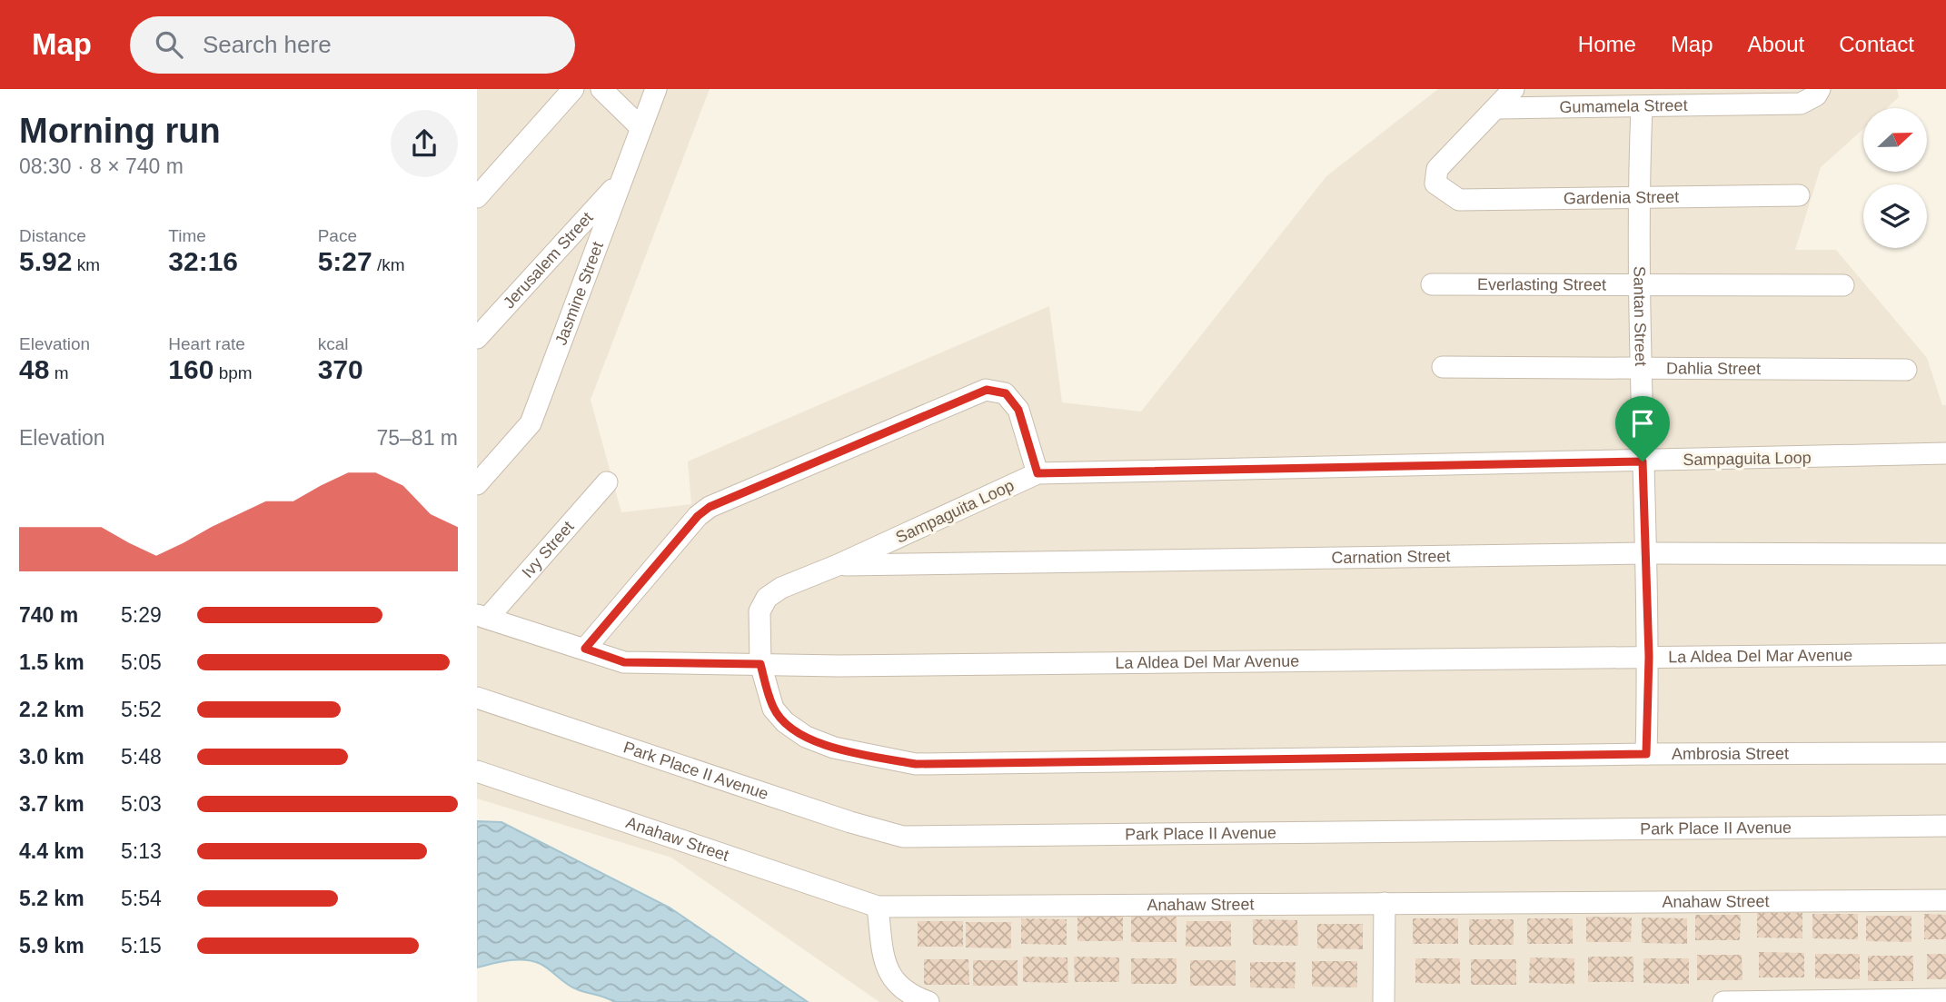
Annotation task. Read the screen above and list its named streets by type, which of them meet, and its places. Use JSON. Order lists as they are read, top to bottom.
{
  "streets": {
    "street": [
      "Gumamela Street",
      "Gardenia Street",
      "Jerusalem Street",
      "Everlasting Street",
      "Jasmine Street",
      "Santan Street",
      "Dahlia Street",
      "Sampaguita Loop",
      "Ivy Street",
      "Carnation Street",
      "La Aldea Del Mar Avenue",
      "Ambrosia Street",
      "Park Place II Avenue",
      "Anahaw Street"
    ]
  },
  "crossings": [
    ["Gumamela Street", "Gardenia Street"],
    ["Gumamela Street", "Santan Street"],
    ["Gardenia Street", "Santan Street"],
    ["Jerusalem Street", "Jasmine Street"],
    ["Everlasting Street", "Santan Street"],
    ["Santan Street", "Dahlia Street"],
    ["Santan Street", "Sampaguita Loop"],
    ["Santan Street", "Carnation Street"],
    ["Santan Street", "La Aldea Del Mar Avenue"],
    ["Santan Street", "Ambrosia Street"],
    ["Sampaguita Loop", "Carnation Street"],
    ["Sampaguita Loop", "La Aldea Del Mar Avenue"],
    ["Sampaguita Loop", "Ambrosia Street"],
    ["Ivy Street", "La Aldea Del Mar Avenue"],
    ["La Aldea Del Mar Avenue", "Ambrosia Street"]
  ],
  "north": "right",
  "page": {
    "header": "Map",
    "search": "Search here",
    "nav": [
      "Home",
      "Map",
      "About",
      "Contact"
    ],
    "heading": ["Morning run", "08:30 · 8 × 740 m"],
    "stats": [
      ["Distance", "5.92 km"],
      ["Time", "32:16"],
      ["Pace", "5:27 /km"],
      ["Elevation", "48 m"],
      ["Heart rate", "160 bpm"],
      ["kcal", "370"]
    ],
    "chart": ["Elevation", "75–81 m"],
    "list": [
      {
        "name": "740 m",
        "note": "5:29"
      },
      {
        "name": "1.5 km",
        "note": "5:05"
      },
      {
        "name": "2.2 km",
        "note": "5:52"
      },
      {
        "name": "3.0 km",
        "note": "5:48"
      },
      {
        "name": "3.7 km",
        "note": "5:03"
      },
      {
        "name": "4.4 km",
        "note": "5:13"
      },
      {
        "name": "5.2 km",
        "note": "5:54"
      },
      {
        "name": "5.9 km",
        "note": "5:15"
      }
    ]
  }
}
